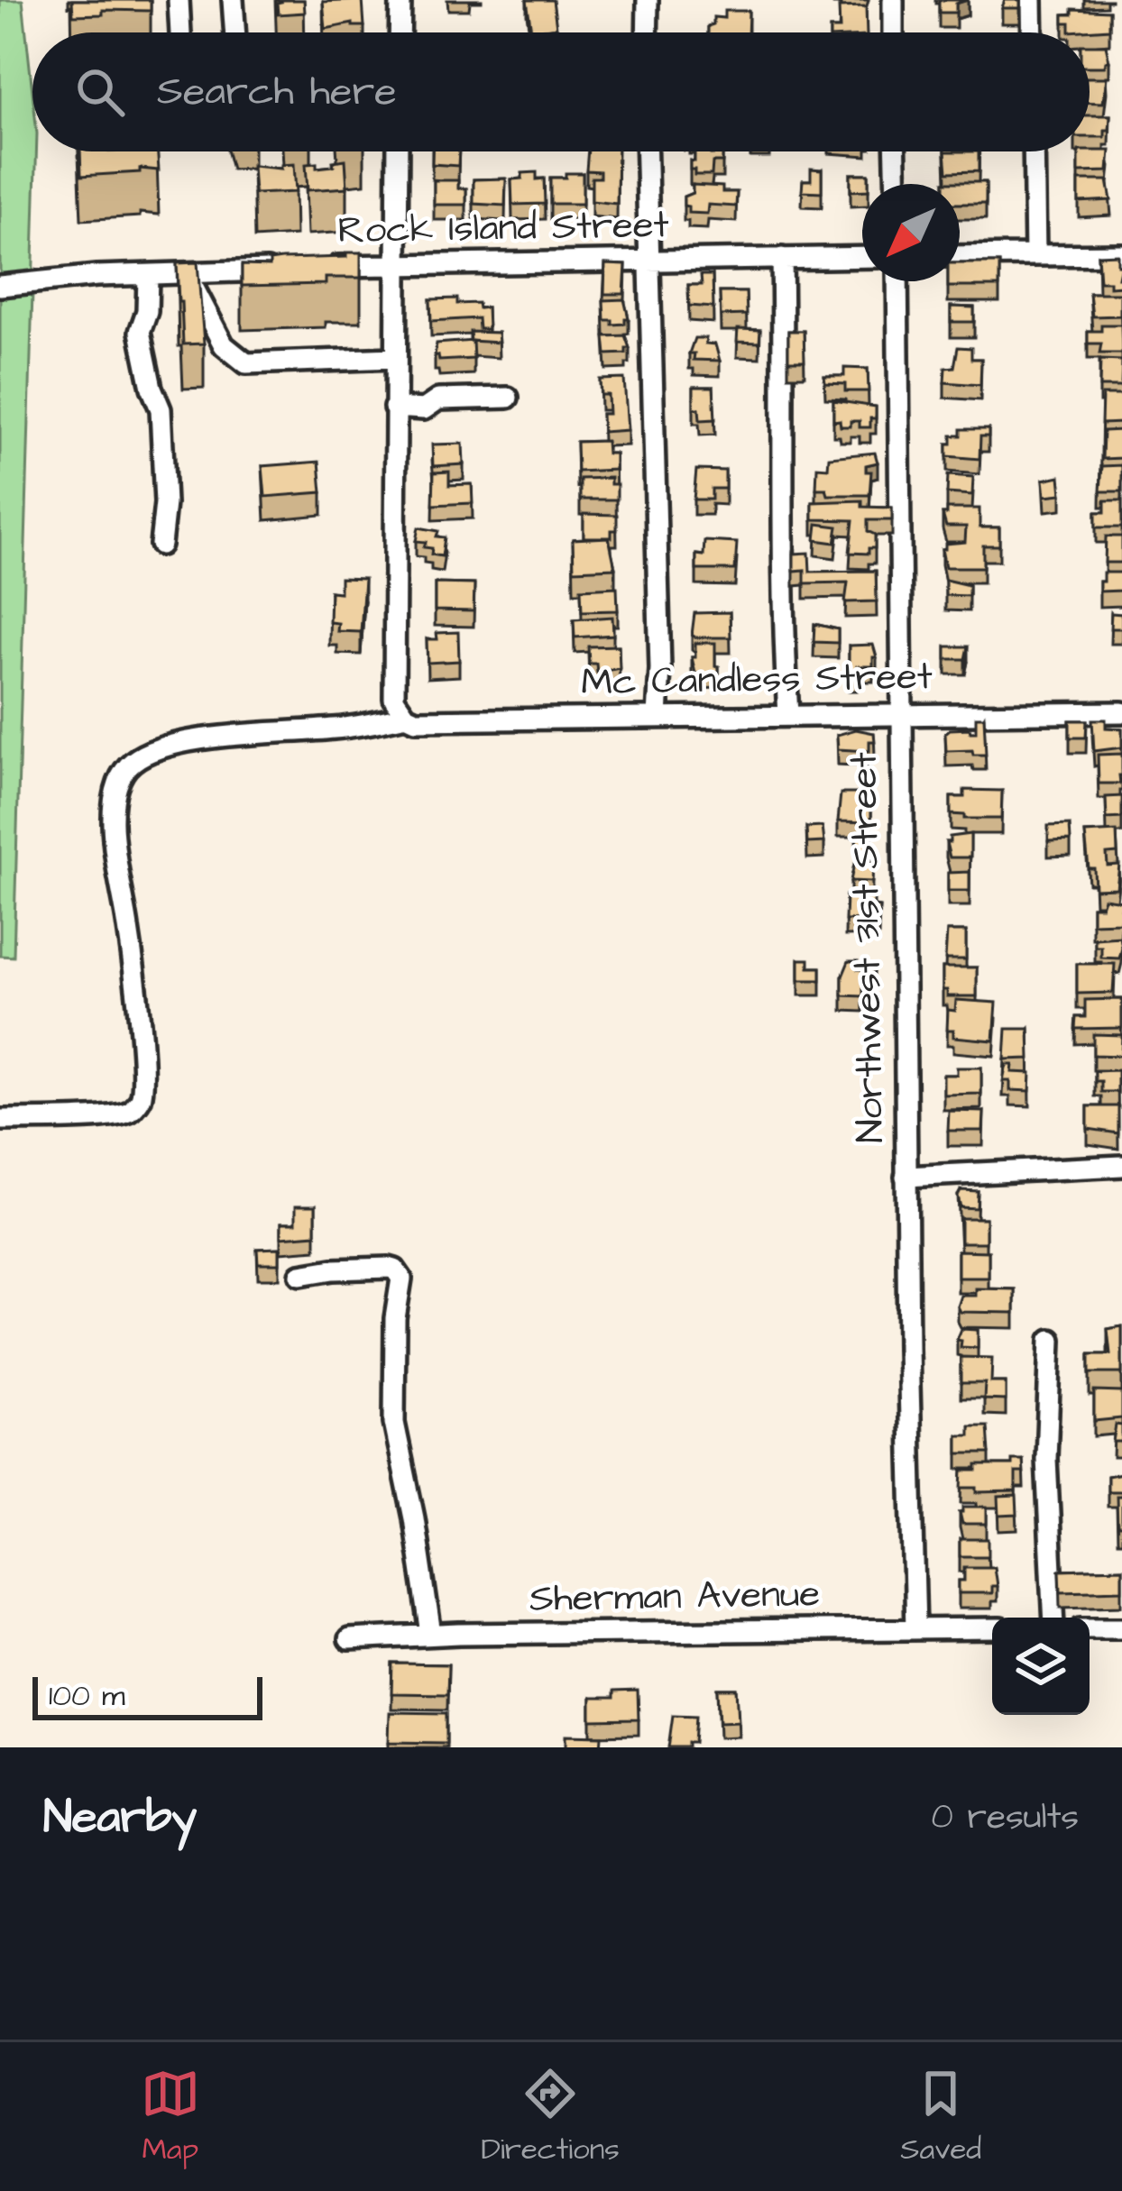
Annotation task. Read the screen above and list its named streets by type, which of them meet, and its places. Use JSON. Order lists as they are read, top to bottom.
{
  "streets": {
    "street": [
      "Rock Island Street",
      "Mc Candless Street",
      "Northwest 31st Street",
      "Sherman Avenue"
    ]
  },
  "crossings": [
    ["Mc Candless Street", "Northwest 31st Street"],
    ["Northwest 31st Street", "Sherman Avenue"]
  ],
  "scale_bar": "100 m",
  "north": "bottom left",
  "page": {
    "search": "Search here",
    "scale": "100 m",
    "heading": ["Nearby", "0 results"],
    "nav": ["Map", "Directions", "Saved"]
  }
}
